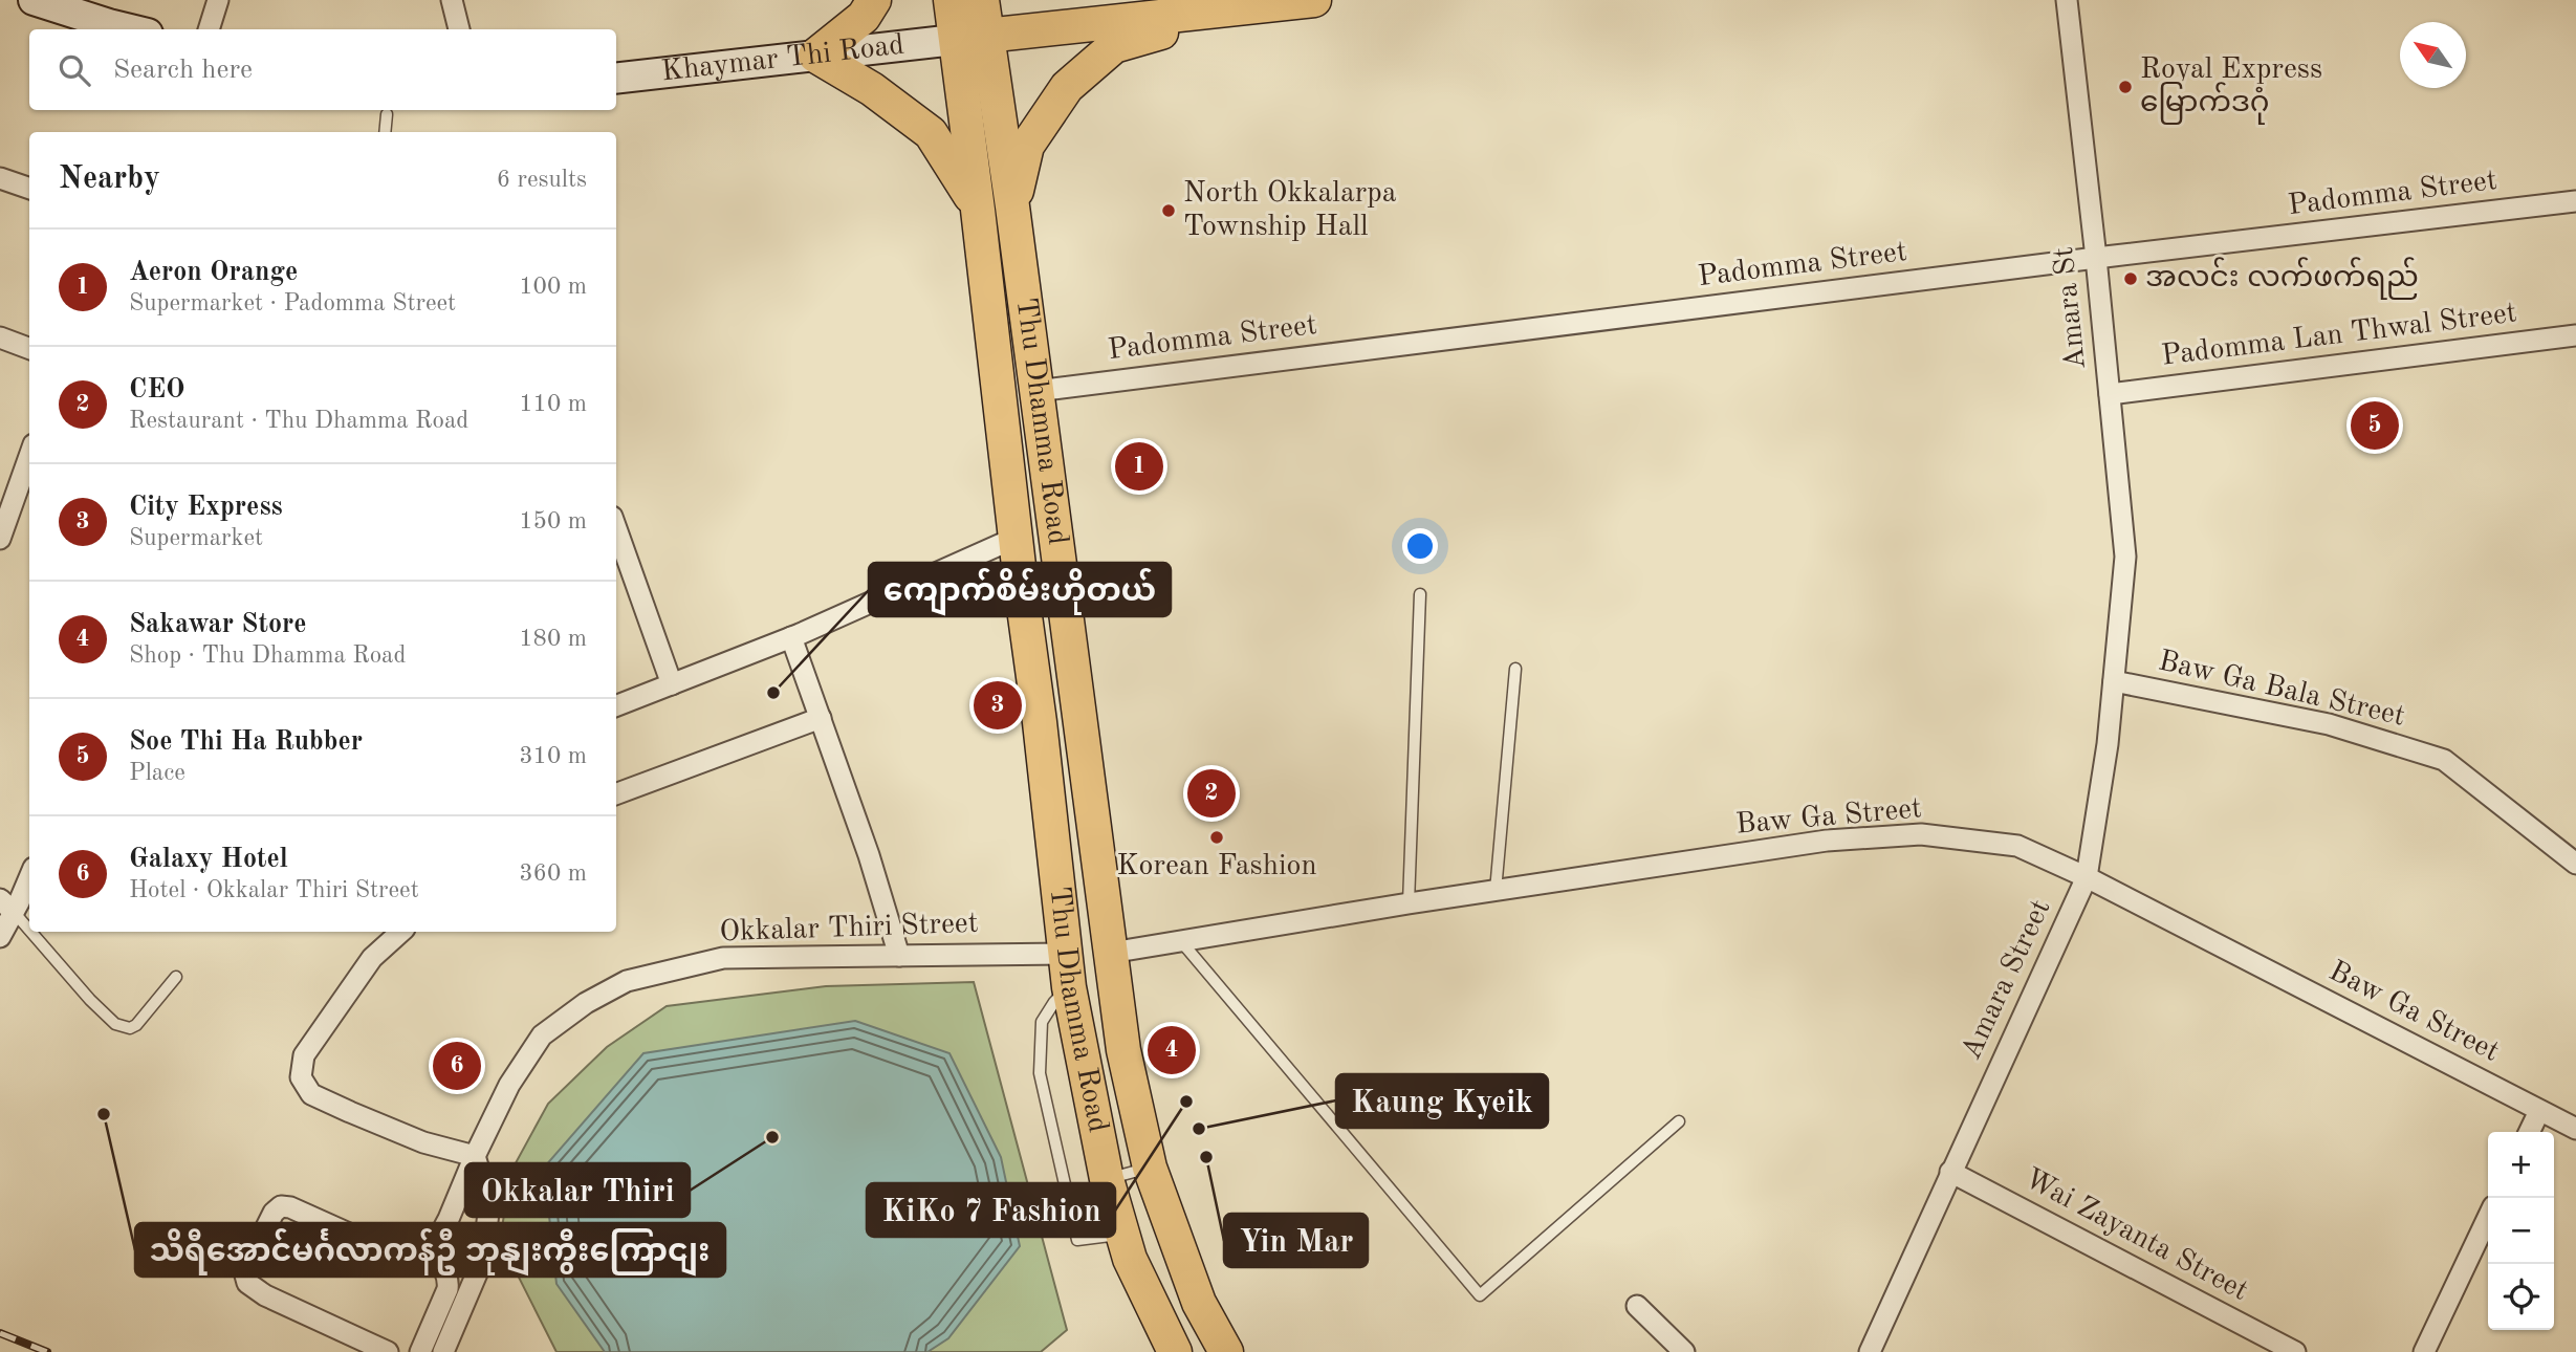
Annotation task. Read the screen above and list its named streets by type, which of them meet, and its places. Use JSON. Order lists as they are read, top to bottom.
{
  "streets": {
    "main road": ["Khaymar Thi Road", "Thu Dhamma Road"],
    "street": [
      "Padomma Street",
      "Amara St",
      "Padomma Lan Thwal Street",
      "Baw Ga Bala Street",
      "Baw Ga Street",
      "Okkalar Thiri Street",
      "Amara Street",
      "Wai Zayanta Street"
    ]
  },
  "crossings": [
    ["Khaymar Thi Road", "Thu Dhamma Road"],
    ["Padomma Street", "Amara St"],
    ["Padomma Street", "Thu Dhamma Road"],
    ["Amara St", "Padomma Lan Thwal Street"],
    ["Amara St", "Amara Street"],
    ["Thu Dhamma Road", "Baw Ga Street"],
    ["Thu Dhamma Road", "Okkalar Thiri Street"],
    ["Baw Ga Bala Street", "Amara Street"],
    ["Baw Ga Street", "Amara Street"],
    ["Amara Street", "Wai Zayanta Street"]
  ],
  "places": [
    "Royal Express မြောက်ဒဂုံ",
    "North Okkalarpa Township Hall",
    "အလင်း လက်ဖက်ရည်",
    "ကျောက်စိမ်းဟိုတယ်",
    "Korean Fashion",
    "KiKo 7 Fashion",
    "သိရီအောင်မင်္ဂလာကန်ဦ ဘုနျးကွီးကြောငျး",
    "Kaung Kyeik",
    "Okkalar Thiri",
    "Yin Mar"
  ],
  "north": "top left",
  "page": {
    "search": "Search here",
    "heading": ["Nearby", "6 results"],
    "list": [
      {
        "mark": "1",
        "name": "Aeron Orange",
        "note": "Supermarket · Padomma Street",
        "value": "100 m"
      },
      {
        "mark": "2",
        "name": "CEO",
        "note": "Restaurant · Thu Dhamma Road",
        "value": "110 m"
      },
      {
        "mark": "3",
        "name": "City Express",
        "note": "Supermarket",
        "value": "150 m"
      },
      {
        "mark": "4",
        "name": "Sakawar Store",
        "note": "Shop · Thu Dhamma Road",
        "value": "180 m"
      },
      {
        "mark": "5",
        "name": "Soe Thi Ha Rubber",
        "note": "Place",
        "value": "310 m"
      },
      {
        "mark": "6",
        "name": "Galaxy Hotel",
        "note": "Hotel · Okkalar Thiri Street",
        "value": "360 m"
      }
    ],
    "pins": [
      "5",
      "1",
      "3",
      "2",
      "4",
      "6"
    ],
    "map_buttons": ["+", "−"]
  }
}
